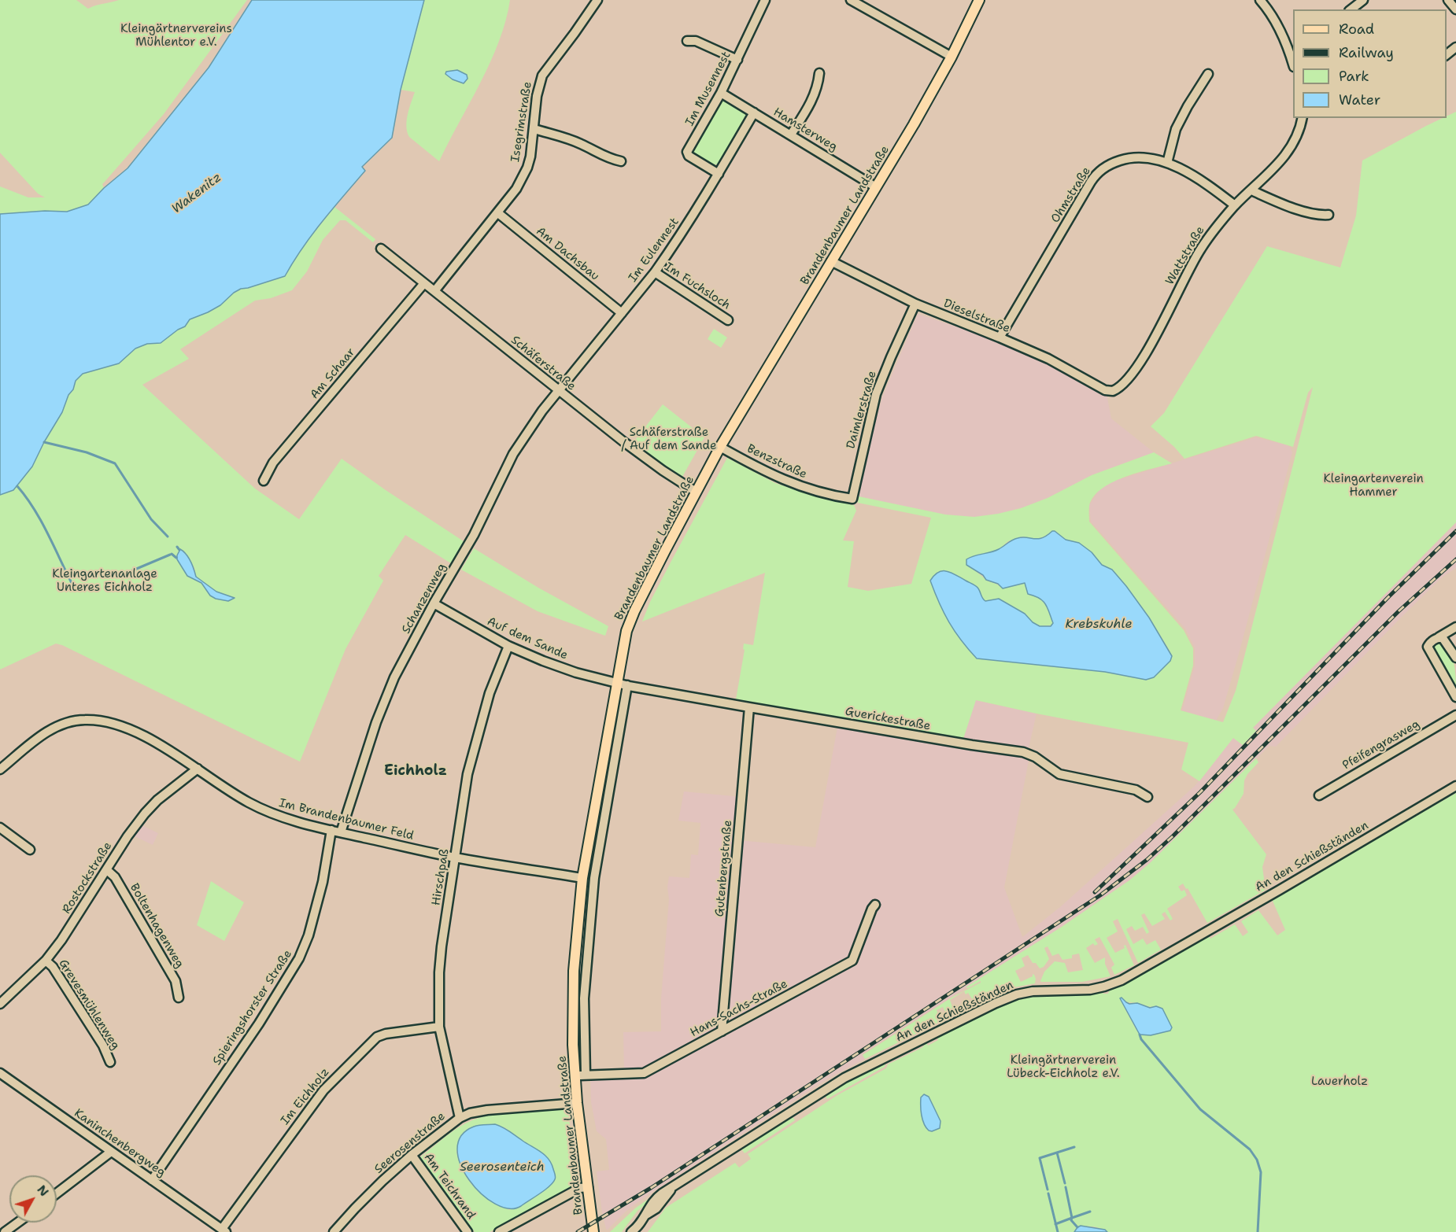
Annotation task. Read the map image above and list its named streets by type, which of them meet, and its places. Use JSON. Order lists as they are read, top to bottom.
{
  "streets": {
    "main road": ["Brandenbaumer Landstraße"],
    "street": [
      "Im Musennest",
      "Isegrimstraße",
      "Hamsterweg",
      "Ohmstraße",
      "Im Eulennest",
      "Am Dachsbau",
      "Wattstraße",
      "Im Fuchsloch",
      "Dieselstraße",
      "Schäferstraße",
      "Am Schaar",
      "Daimlerstraße",
      "Benzstraße",
      "Schanzenweg",
      "Auf dem Sande",
      "Guerickestraße",
      "Pfeifengrasweg",
      "Im Brandenbaumer Feld",
      "An den Schießständen",
      "Gutenbergstraße",
      "Hirschpaß",
      "Rostockstraße",
      "Boltenhagenweg",
      "Grevesmühlenweg",
      "Spieringshorster Straße",
      "Hans-Sachs-Straße",
      "Im Eichholz",
      "Kaninchenbergweg",
      "Seerosenstraße",
      "Am Teichrand"
    ]
  },
  "crossings": [
    ["Im Musennest", "Hamsterweg"],
    ["Im Musennest", "Im Eulennest"],
    ["Isegrimstraße", "Am Dachsbau"],
    ["Isegrimstraße", "Schäferstraße"],
    ["Hamsterweg", "Brandenbaumer Landstraße"],
    ["Hamsterweg", "Im Eulennest"],
    ["Ohmstraße", "Wattstraße"],
    ["Ohmstraße", "Dieselstraße"],
    ["Brandenbaumer Landstraße", "Dieselstraße"],
    ["Brandenbaumer Landstraße", "Schäferstraße"],
    ["Brandenbaumer Landstraße", "Benzstraße"],
    ["Brandenbaumer Landstraße", "Auf dem Sande"],
    ["Brandenbaumer Landstraße", "Guerickestraße"],
    ["Brandenbaumer Landstraße", "Im Brandenbaumer Feld"],
    ["Brandenbaumer Landstraße", "Hans-Sachs-Straße"],
    ["Brandenbaumer Landstraße", "Seerosenstraße"],
    ["Im Eulennest", "Am Dachsbau"],
    ["Im Eulennest", "Im Fuchsloch"],
    ["Im Eulennest", "Schäferstraße"],
    ["Im Eulennest", "Schanzenweg"],
    ["Wattstraße", "Dieselstraße"],
    ["Dieselstraße", "Daimlerstraße"],
    ["Schäferstraße", "Am Schaar"],
    ["Schäferstraße", "Schanzenweg"],
    ["Daimlerstraße", "Benzstraße"],
    ["Schanzenweg", "Auf dem Sande"],
    ["Schanzenweg", "Im Brandenbaumer Feld"],
    ["Auf dem Sande", "Guerickestraße"],
    ["Auf dem Sande", "Hirschpaß"],
    ["Guerickestraße", "Gutenbergstraße"],
    ["Im Brandenbaumer Feld", "Hirschpaß"],
    ["Im Brandenbaumer Feld", "Rostockstraße"],
    ["Im Brandenbaumer Feld", "Spieringshorster Straße"],
    ["Gutenbergstraße", "Hans-Sachs-Straße"],
    ["Hirschpaß", "Im Eichholz"],
    ["Hirschpaß", "Seerosenstraße"],
    ["Rostockstraße", "Boltenhagenweg"],
    ["Rostockstraße", "Grevesmühlenweg"],
    ["Spieringshorster Straße", "Kaninchenbergweg"],
    ["Im Eichholz", "Kaninchenbergweg"],
    ["Seerosenstraße", "Am Teichrand"]
  ],
  "districts": ["Eichholz"],
  "water": ["Wakenitz", "Krebskuhle", "Seerosenteich"],
  "parks": [
    "Kleingärtnervereins Mühlentor e.V.",
    "Schäferstraße / Auf dem Sande",
    "Kleingartenverein Hammer",
    "Kleingartenanlage Unteres Eichholz",
    "Kleingärtnerverein Lübeck-Eichholz e.V.",
    "Lauerholz"
  ],
  "legend": [
    "Road",
    "Railway",
    "Park",
    "Water"
  ],
  "north": "top right"
}
